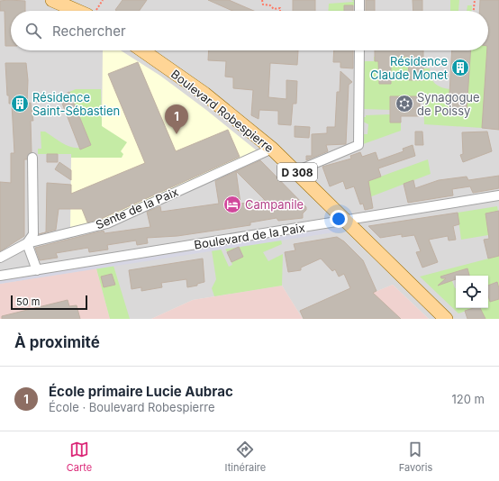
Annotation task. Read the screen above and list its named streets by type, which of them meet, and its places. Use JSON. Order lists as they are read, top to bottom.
{
  "streets": {
    "main road": ["Boulevard Robespierre", "D 308"],
    "street": ["Sente de la Paix", "Boulevard de la Paix"]
  },
  "crossings": [
    ["Boulevard Robespierre", "Sente de la Paix"],
    ["Boulevard Robespierre", "Boulevard de la Paix"]
  ],
  "places": {
    "building": ["Résidence Claude Monet", "Résidence Saint-Sébastien"],
    "synagogue": ["Synagogue de Poissy"],
    "hotel": ["Campanile"]
  },
  "scale_bar": "50 m",
  "page": {
    "search": "Rechercher",
    "pins": "1",
    "scale": "50 m",
    "heading": "À proximité",
    "list": [
      {
        "mark": "1",
        "name": "École primaire Lucie Aubrac",
        "note": "École · Boulevard Robespierre",
        "value": "120 m"
      }
    ],
    "nav": ["Carte", "Itinéraire", "Favoris"]
  }
}
